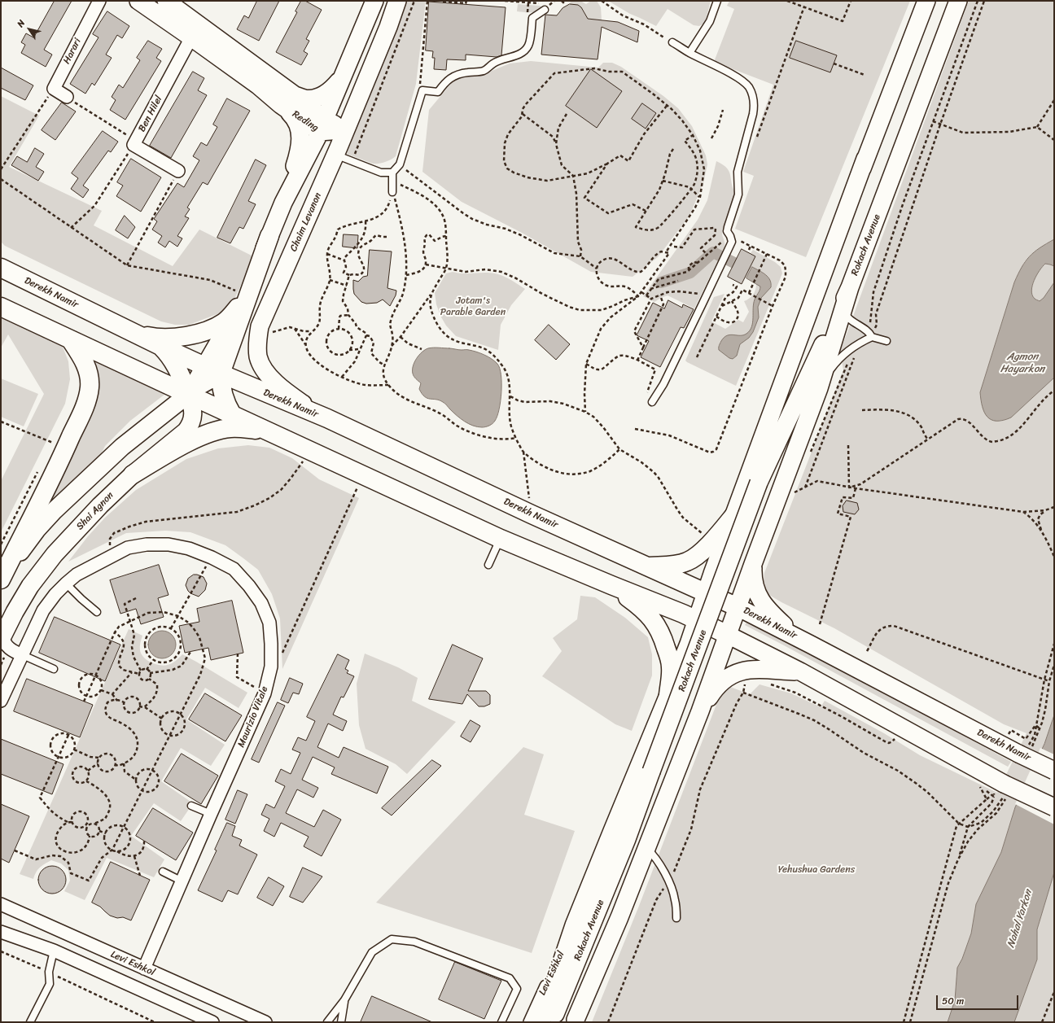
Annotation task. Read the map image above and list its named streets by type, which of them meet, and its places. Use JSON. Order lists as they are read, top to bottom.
{
  "streets": {
    "highway": ["Derekh Namir"],
    "main road": [
      "Reding",
      "Chaim Levanon",
      "Rokach Avenue",
      "Shai Agnon"
    ],
    "street": [
      "Harari",
      "Ben Hilel",
      "Maurizio Vitale",
      "Levi Eshkol"
    ]
  },
  "crossings": [
    ["Ben Hilel", "Reding"],
    ["Reding", "Chaim Levanon"],
    ["Chaim Levanon", "Derekh Namir"],
    ["Maurizio Vitale", "Levi Eshkol"]
  ],
  "water": ["Agmon Hayarkon", "Nahal Yarkon"],
  "parks": ["Jotam's Parable Garden", "Yehushua Gardens"],
  "scale_bar": "50 m",
  "north": "top left"
}
